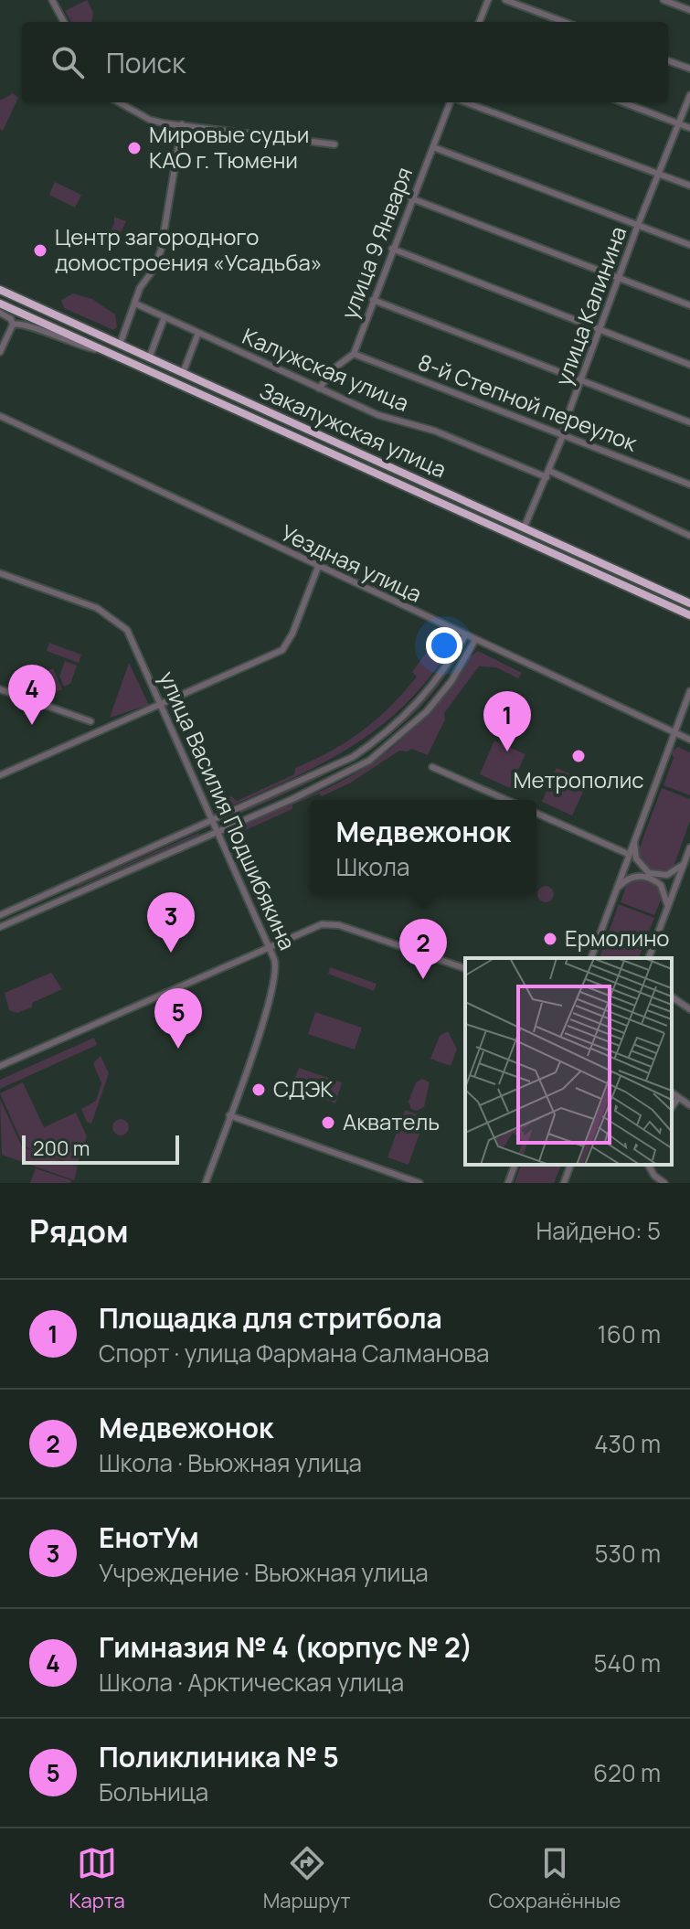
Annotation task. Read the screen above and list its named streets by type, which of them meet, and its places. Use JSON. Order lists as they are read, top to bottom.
{
  "streets": {
    "highway": ["Закалужская улица"],
    "street": [
      "улица 9 Января",
      "улица Калинина",
      "Калужская улица",
      "8-й Степной переулок",
      "Уездная улица",
      "улица Василия Подшибякина"
    ]
  },
  "crossings": [
    ["улица 9 Января", "Калужская улица"],
    ["улица 9 Января", "8-й Степной переулок"],
    ["улица Калинина", "Калужская улица"],
    ["улица Калинина", "8-й Степной переулок"],
    ["улица Калинина", "Закалужская улица"]
  ],
  "places": [
    "Мировые судьи КАО г. Тюмени",
    "Центр загородного домостроения «Усадьба»",
    "Метрополис",
    "Ермолино",
    "СДЭК",
    "Акватель"
  ],
  "scale_bar": "200 m",
  "page": {
    "search": "Поиск",
    "pins": [
      "4",
      "1",
      "3",
      "2",
      "5"
    ],
    "popup": ["Медвежонок", "Школа"],
    "scale": "200 m",
    "heading": ["Рядом", "Найдено: 5"],
    "list": [
      {
        "mark": "1",
        "name": "Площадка для стритбола",
        "note": "Спорт · улица Фармана Салманова",
        "value": "160 m"
      },
      {
        "mark": "2",
        "name": "Медвежонок",
        "note": "Школа · Вьюжная улица",
        "value": "430 m"
      },
      {
        "mark": "3",
        "name": "ЕнотУм",
        "note": "Учреждение · Вьюжная улица",
        "value": "530 m"
      },
      {
        "mark": "4",
        "name": "Гимназия № 4 (корпус № 2)",
        "note": "Школа · Арктическая улица",
        "value": "540 m"
      },
      {
        "mark": "5",
        "name": "Поликлиника № 5",
        "note": "Больница",
        "value": "620 m"
      }
    ],
    "nav": ["Карта", "Маршрут", "Сохранённые"]
  }
}
